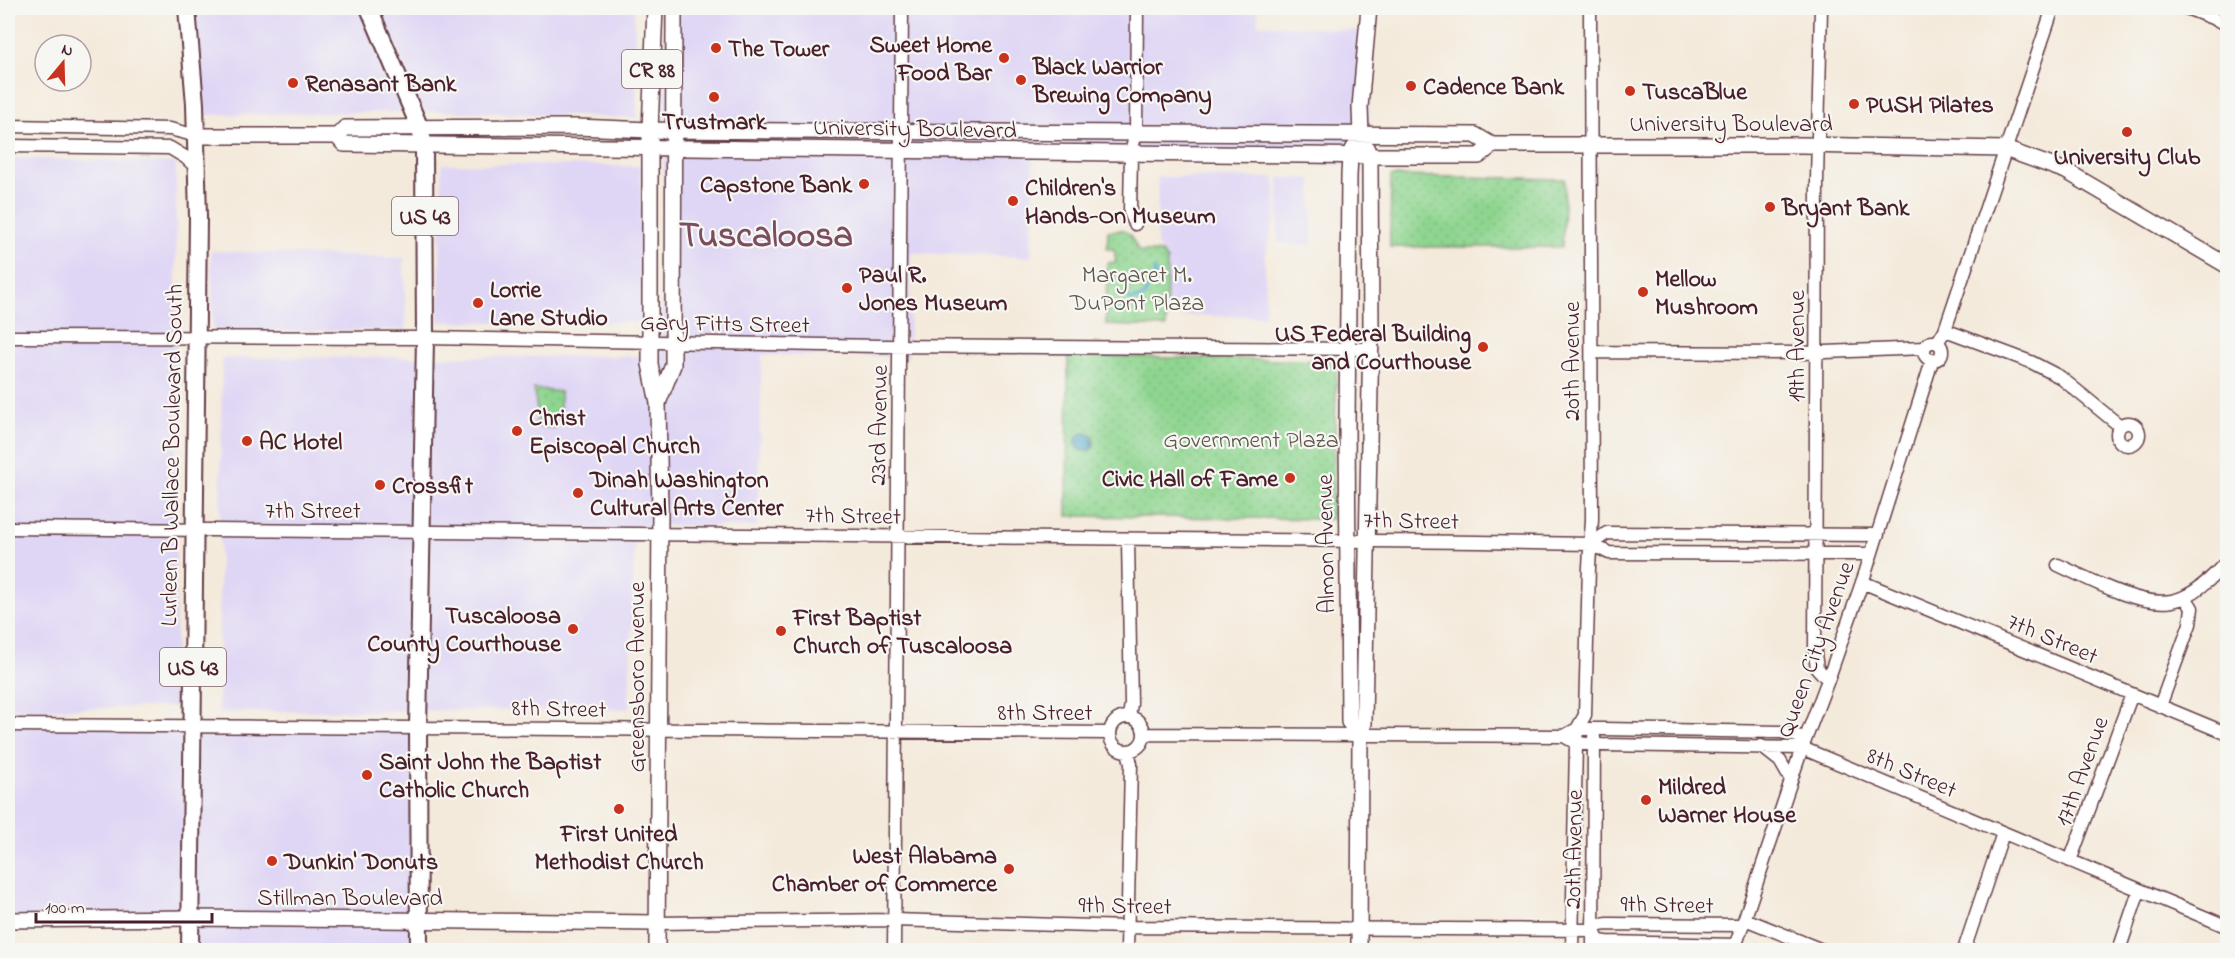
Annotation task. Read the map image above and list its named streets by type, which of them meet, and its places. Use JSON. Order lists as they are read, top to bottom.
{
  "streets": {
    "highway": ["US 43", "Lurleen B Wallace Boulevard South"],
    "main road": [
      "CR 88",
      "University Boulevard",
      "Almon Avenue",
      "Greensboro Avenue",
      "Stillman Boulevard"
    ],
    "street": [
      "Gary Fitts Street",
      "19th Avenue",
      "20th Avenue",
      "23rd Avenue",
      "7th Street",
      "Queen City Avenue",
      "8th Street",
      "17th Avenue",
      "9th Street"
    ]
  },
  "crossings": [
    ["University Boulevard", "US 43"],
    ["University Boulevard", "19th Avenue"],
    ["University Boulevard", "20th Avenue"],
    ["University Boulevard", "23rd Avenue"],
    ["University Boulevard", "Lurleen B Wallace Boulevard South"],
    ["University Boulevard", "Almon Avenue"],
    ["University Boulevard", "Queen City Avenue"],
    ["University Boulevard", "Greensboro Avenue"],
    ["US 43", "Gary Fitts Street"],
    ["US 43", "7th Street"],
    ["US 43", "8th Street"],
    ["US 43", "Stillman Boulevard"],
    ["Gary Fitts Street", "23rd Avenue"],
    ["Gary Fitts Street", "Lurleen B Wallace Boulevard South"],
    ["Gary Fitts Street", "Almon Avenue"],
    ["Gary Fitts Street", "Greensboro Avenue"],
    ["19th Avenue", "7th Street"],
    ["19th Avenue", "Queen City Avenue"],
    ["20th Avenue", "7th Street"],
    ["20th Avenue", "8th Street"],
    ["20th Avenue", "9th Street"],
    ["23rd Avenue", "7th Street"],
    ["23rd Avenue", "8th Street"],
    ["23rd Avenue", "9th Street"],
    ["Lurleen B Wallace Boulevard South", "7th Street"],
    ["Lurleen B Wallace Boulevard South", "8th Street"],
    ["Lurleen B Wallace Boulevard South", "Stillman Boulevard"],
    ["7th Street", "Almon Avenue"],
    ["7th Street", "Queen City Avenue"],
    ["7th Street", "Greensboro Avenue"],
    ["7th Street", "17th Avenue"],
    ["Almon Avenue", "8th Street"],
    ["Almon Avenue", "9th Street"],
    ["Queen City Avenue", "8th Street"],
    ["Queen City Avenue", "9th Street"],
    ["Greensboro Avenue", "8th Street"],
    ["Greensboro Avenue", "Stillman Boulevard"],
    ["Greensboro Avenue", "9th Street"],
    ["8th Street", "17th Avenue"],
    ["Stillman Boulevard", "9th Street"]
  ],
  "districts": ["Tuscaloosa"],
  "parks": ["Margaret M. DuPont Plaza", "Government Plaza"],
  "places": [
    "The Tower",
    "Sweet Home Food Bar",
    "Black Warrior Brewing Company",
    "Renasant Bank",
    "Cadence Bank",
    "TuscaBlue",
    "Trustmark",
    "PUSH Pilates",
    "University Club",
    "Capstone Bank",
    "Children's Hands-On Museum",
    "Bryant Bank",
    "Paul R. Jones Museum",
    "Mellow Mushroom",
    "Lorrie Lane Studio",
    "US Federal Building and Courthouse",
    "Christ Episcopal Church",
    "AC Hotel",
    "Civic Hall of Fame",
    "Crossfit",
    "Dinah Washington Cultural Arts Center",
    "Tuscaloosa County Courthouse",
    "First Baptist Church of Tuscaloosa",
    "Saint John the Baptist Catholic Church",
    "Mildred Warner House",
    "First United Methodist Church",
    "Dunkin' Donuts",
    "West Alabama Chamber of Commerce"
  ],
  "scale_bar": "100 m",
  "north": "top"
}
